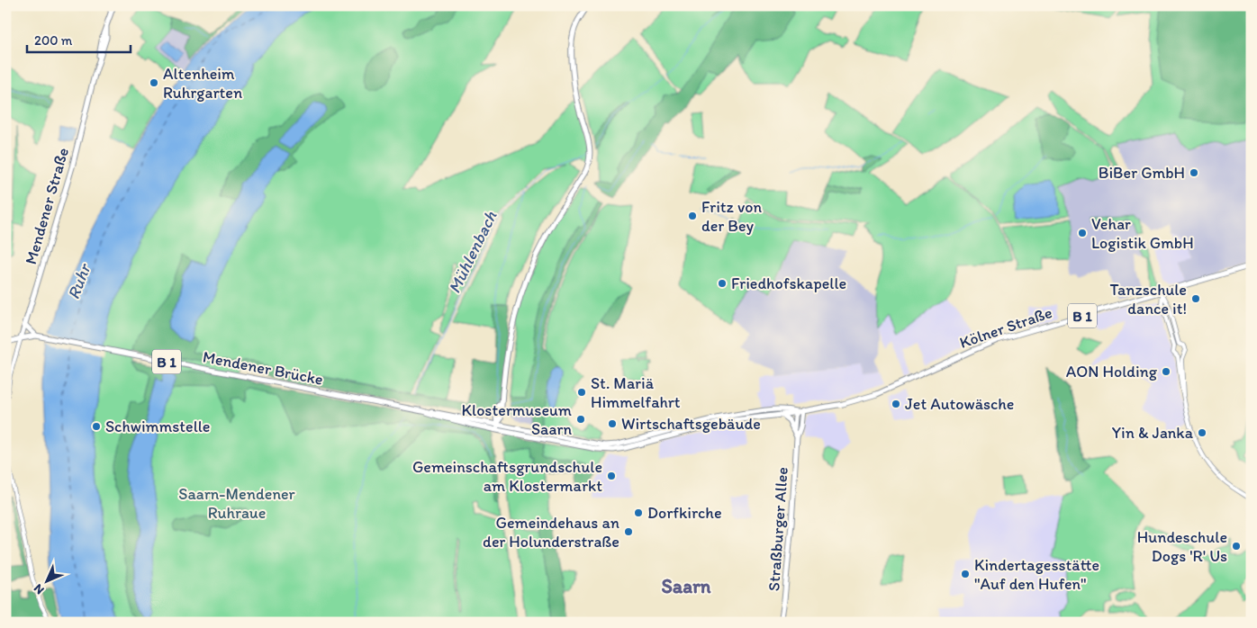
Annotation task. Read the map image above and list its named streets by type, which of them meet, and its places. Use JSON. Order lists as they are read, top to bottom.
{
  "streets": {
    "main road": [
      "Mendener Straße",
      "B 1",
      "Kölner Straße",
      "Mendener Brücke",
      "Straßburger Allee"
    ]
  },
  "crossings": [
    ["Mendener Straße", "B 1"],
    ["Mendener Straße", "Mendener Brücke"],
    ["B 1", "Mendener Brücke"],
    ["Kölner Straße", "Mendener Brücke"],
    ["Kölner Straße", "Straßburger Allee"]
  ],
  "districts": ["Saarn"],
  "water": ["Mühlenbach", "Ruhr"],
  "parks": ["Saarn-Mendener Ruhraue"],
  "places": [
    "Altenheim Ruhrgarten",
    "BiBer GmbH",
    "Fritz von der Bey",
    "Vehar Logistik GmbH",
    "Friedhofskapelle",
    "Tanzschule dance it!",
    "AON Holding",
    "St. Mariä Himmelfahrt",
    "Jet Autowäsche",
    "Klostermuseum Saarn",
    "Wirtschaftsgebäude",
    "Schwimmstelle",
    "Yin & Janka",
    "Gemeinschaftsgrundschule am Klostermarkt",
    "Dorfkirche",
    "Gemeindehaus an der Holunderstraße",
    "Hundeschule Dogs 'R' Us",
    "Kindertagesstätte \"Auf den Hufen\""
  ],
  "scale_bar": "200 m",
  "north": "bottom left"
}
